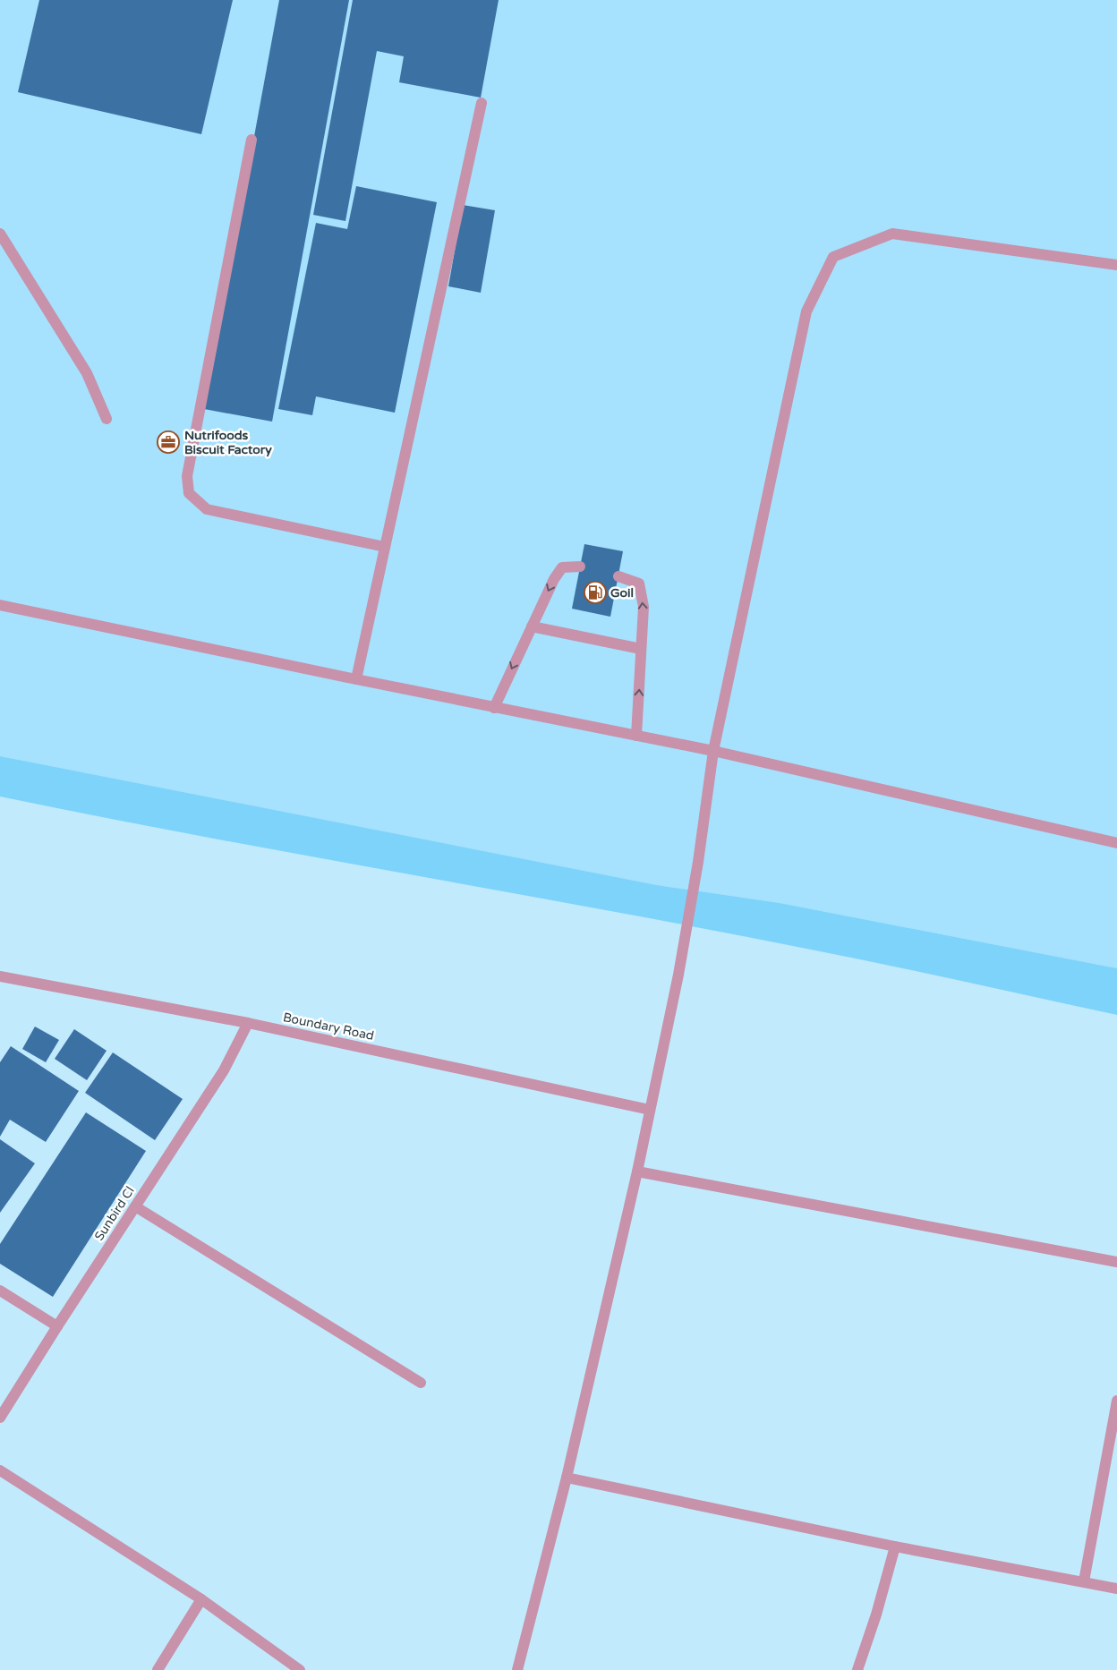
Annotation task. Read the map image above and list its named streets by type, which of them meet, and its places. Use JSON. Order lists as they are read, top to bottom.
{
  "streets": {
    "street": ["Boundary Road", "Sunbird Cl"]
  },
  "crossings": [
    ["Boundary Road", "Sunbird Cl"]
  ],
  "places": {
    "office": ["Nutrifoods Biscuit Factory"],
    "fuel station": ["Goil"]
  }
}
